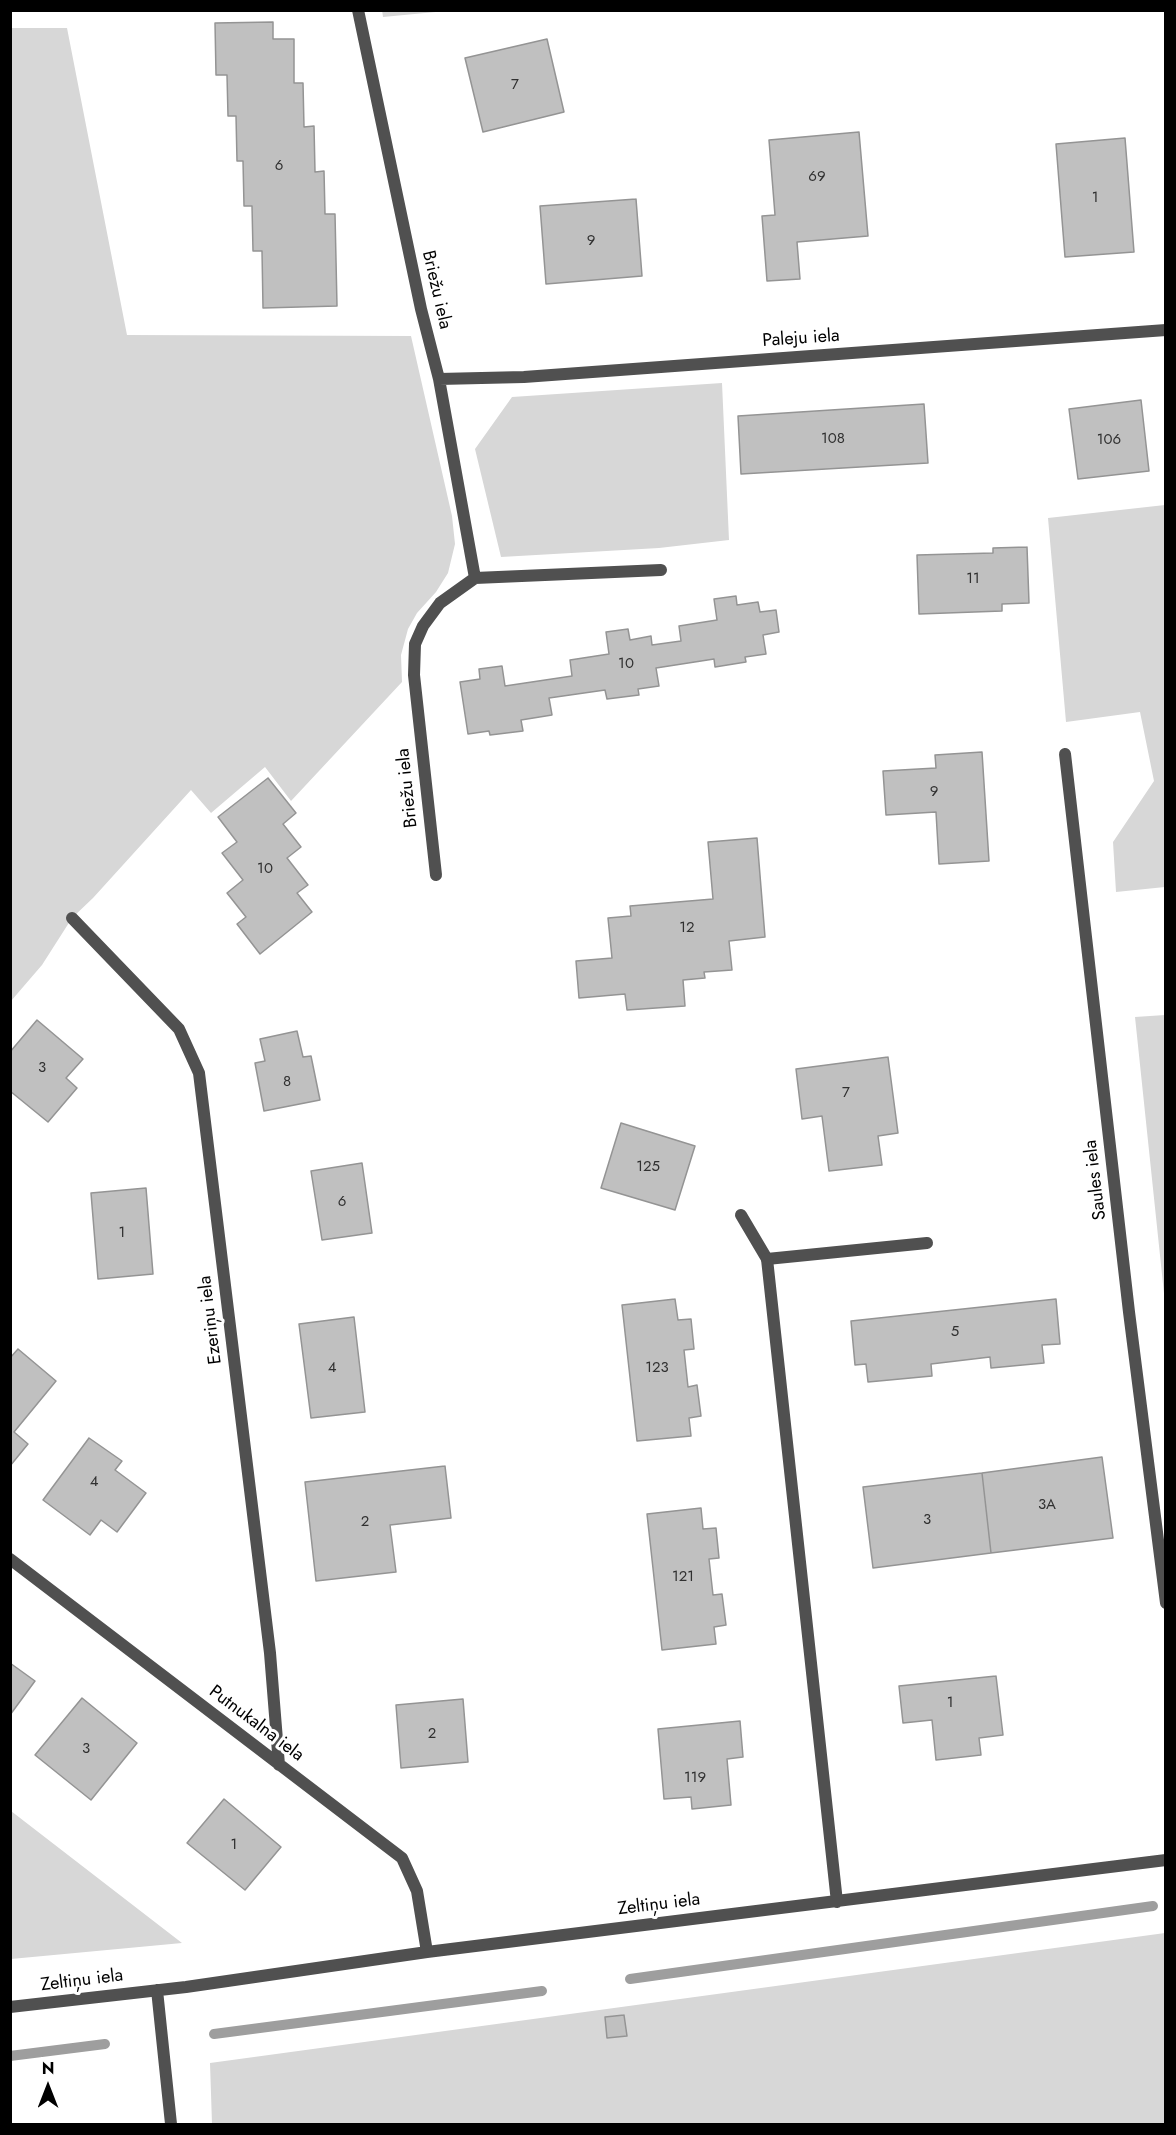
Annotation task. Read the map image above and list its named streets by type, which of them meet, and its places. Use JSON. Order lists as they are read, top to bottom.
{
  "streets": {
    "street": [
      "Briežu iela",
      "Paleju iela",
      "Saules iela",
      "Ezeriņu iela",
      "Putnukalna iela",
      "Zeltiņu iela"
    ]
  },
  "crossings": [
    ["Briežu iela", "Paleju iela"],
    ["Ezeriņu iela", "Putnukalna iela"],
    ["Putnukalna iela", "Zeltiņu iela"]
  ],
  "house_numbers": [
    "7",
    "6",
    "69",
    "1",
    "9",
    "108",
    "106",
    "11",
    "10",
    "9",
    "10",
    "12",
    "3",
    "8",
    "7",
    "125",
    "6",
    "1",
    "5",
    "4",
    "123",
    "4",
    "3A",
    "3",
    "2",
    "121",
    "1",
    "2",
    "3",
    "119",
    "1"
  ],
  "north": "top"
}
